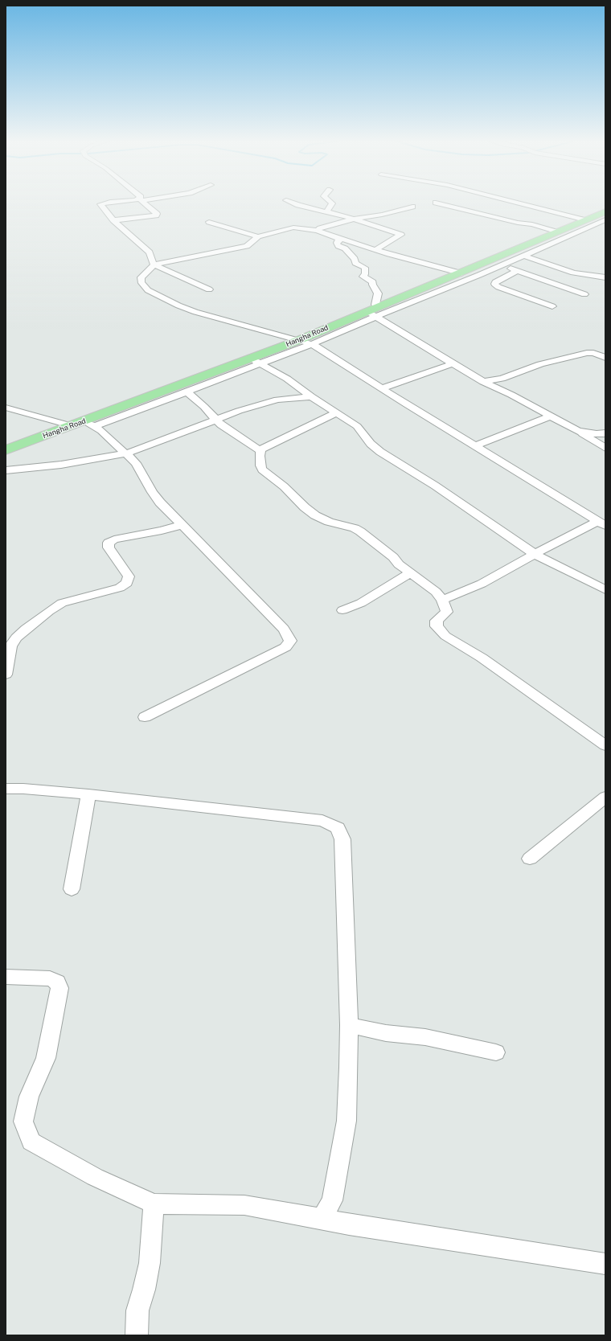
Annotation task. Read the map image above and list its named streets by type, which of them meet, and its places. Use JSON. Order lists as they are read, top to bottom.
{
  "streets": {
    "highway": ["Hangha Road"]
  }
}
